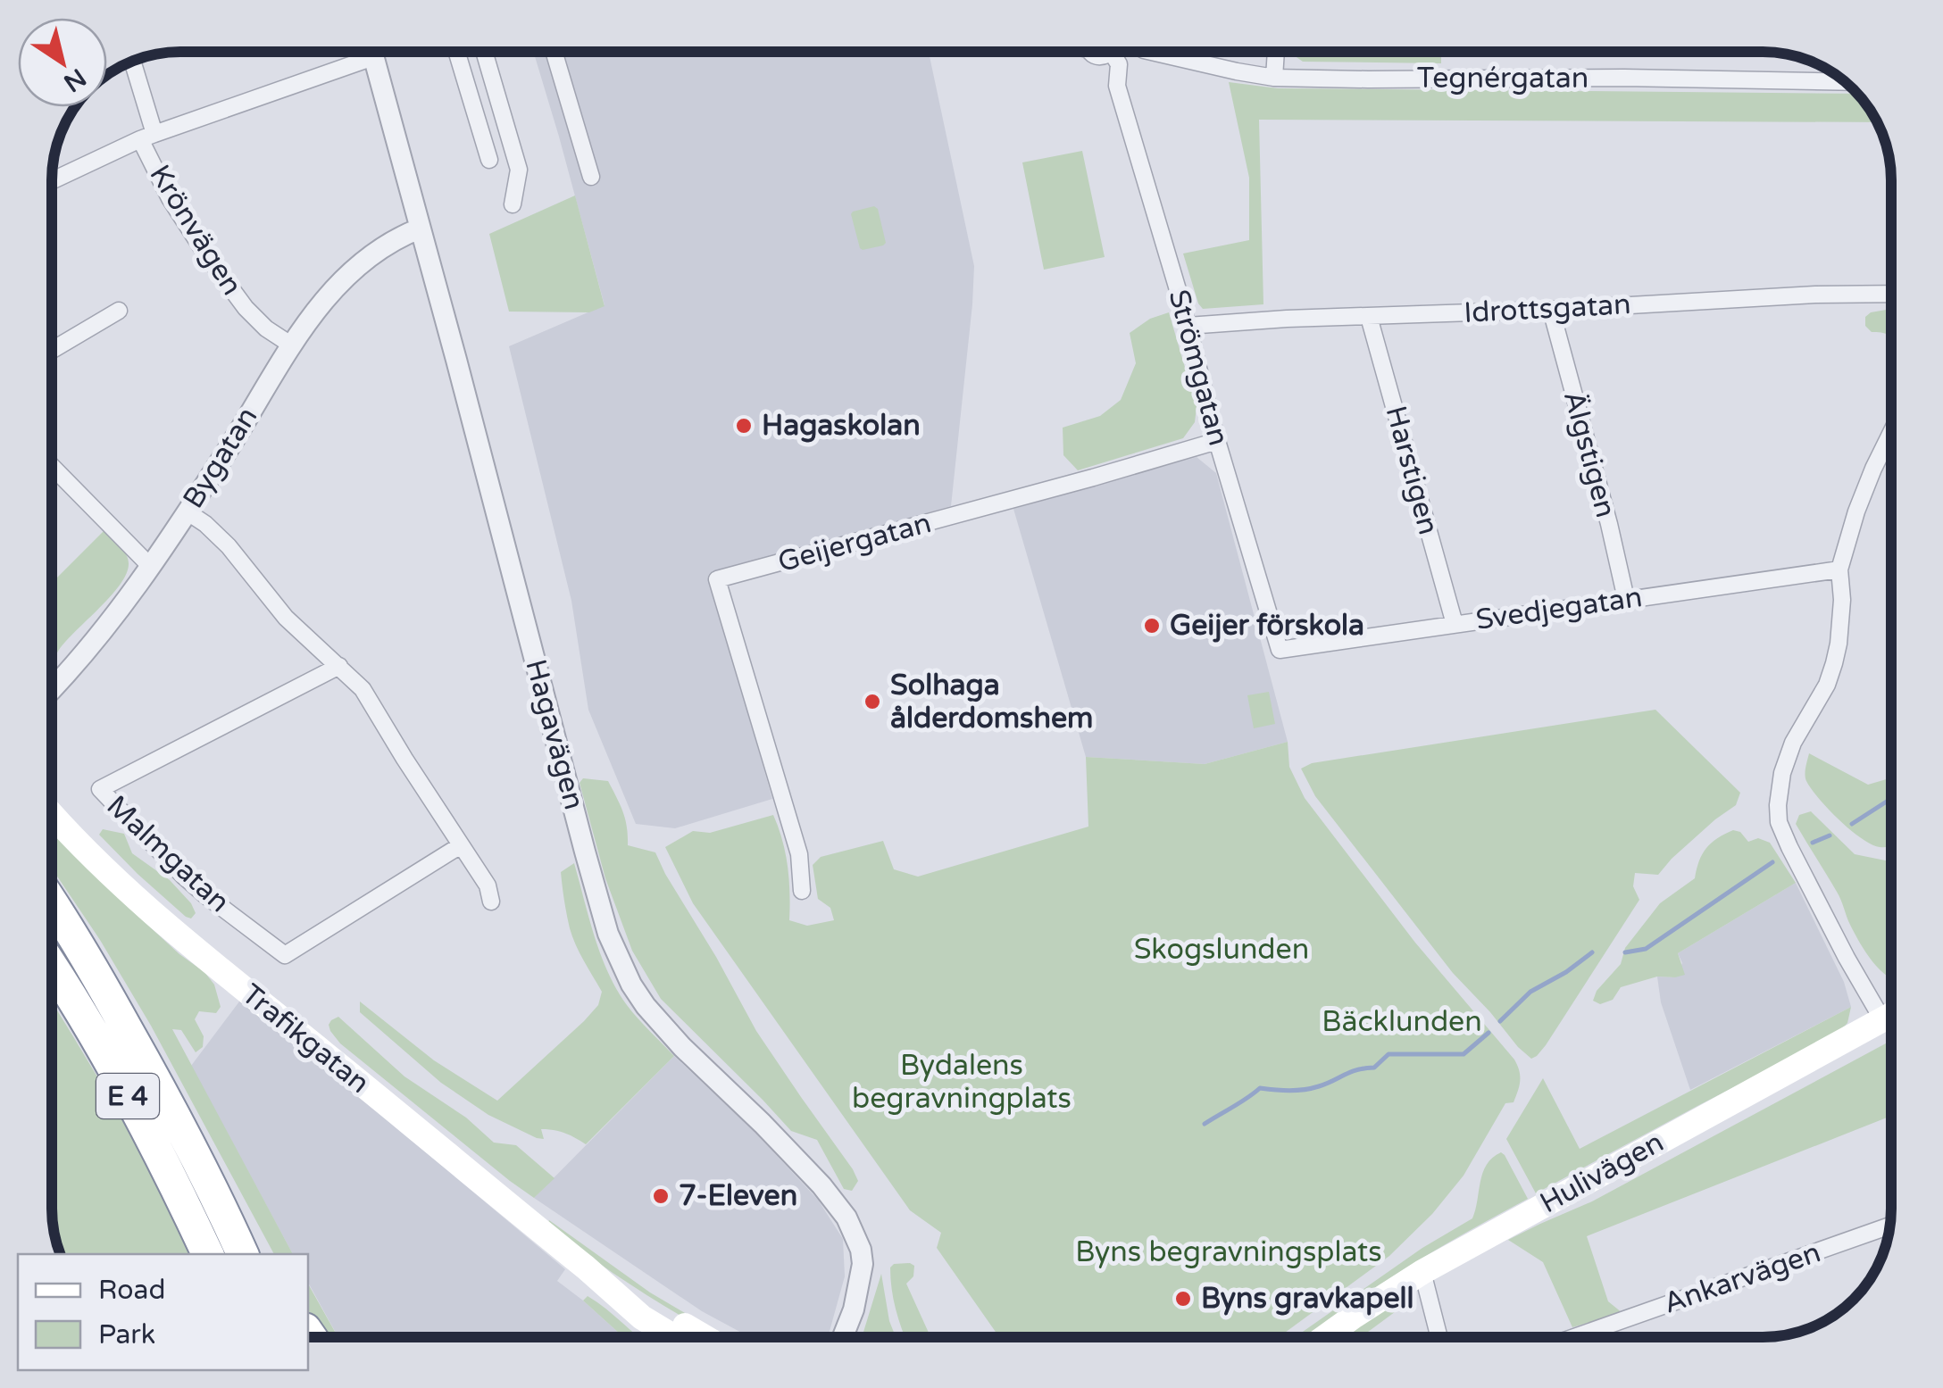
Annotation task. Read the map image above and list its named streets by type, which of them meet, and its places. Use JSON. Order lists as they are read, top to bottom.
{
  "streets": {
    "highway": ["E 4"],
    "main road": ["Trafikgatan", "Hulivägen"],
    "street": [
      "Tegnérgatan",
      "Krönvägen",
      "Idrottsgatan",
      "Strömgatan",
      "Älgstigen",
      "Bygatan",
      "Harstigen",
      "Geijergatan",
      "Svedjegatan",
      "Hagavägen",
      "Malmgatan",
      "Ankarvägen"
    ]
  },
  "crossings": [
    ["Krönvägen", "Bygatan"],
    ["Idrottsgatan", "Strömgatan"],
    ["Idrottsgatan", "Älgstigen"],
    ["Idrottsgatan", "Harstigen"],
    ["Strömgatan", "Geijergatan"],
    ["Strömgatan", "Svedjegatan"],
    ["Älgstigen", "Svedjegatan"],
    ["Bygatan", "Hagavägen"],
    ["Harstigen", "Svedjegatan"]
  ],
  "parks": [
    "Skogslunden",
    "Bäcklunden",
    "Bydalens begravningplats",
    "Byns begravningsplats"
  ],
  "places": [
    "Hagaskolan",
    "Geijer förskola",
    "Solhaga ålderdomshem",
    "7-Eleven",
    "Byns gravkapell"
  ],
  "legend": ["Road", "Park"],
  "north": "bottom right"
}
